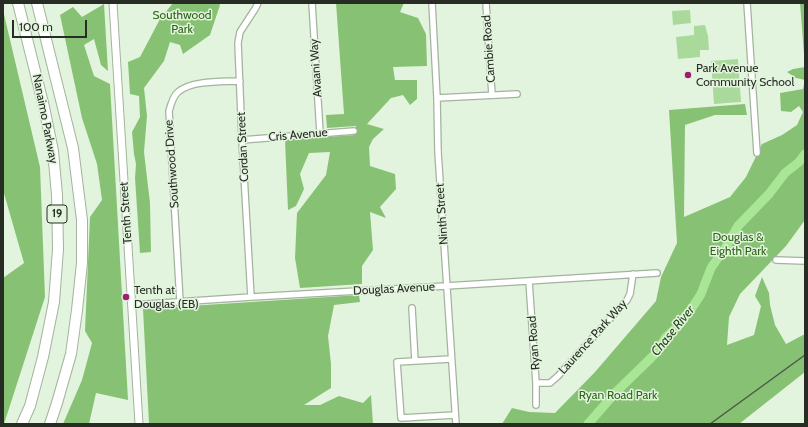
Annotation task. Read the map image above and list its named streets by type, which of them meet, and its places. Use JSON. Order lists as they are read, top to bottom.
{
  "streets": {
    "highway": ["Nanaimo Parkway", "19"],
    "street": [
      "Cambie Road",
      "Avaani Way",
      "Cris Avenue",
      "Cordan Street",
      "Southwood Drive",
      "Tenth Street",
      "Ninth Street",
      "Douglas Avenue",
      "Laurence Park Way",
      "Ryan Road"
    ]
  },
  "crossings": [
    ["Avaani Way", "Cris Avenue"],
    ["Cris Avenue", "Cordan Street"],
    ["Cordan Street", "Southwood Drive"],
    ["Cordan Street", "Douglas Avenue"],
    ["Southwood Drive", "Douglas Avenue"],
    ["Tenth Street", "Douglas Avenue"],
    ["Ninth Street", "Douglas Avenue"],
    ["Douglas Avenue", "Laurence Park Way"],
    ["Douglas Avenue", "Ryan Road"],
    ["Laurence Park Way", "Ryan Road"]
  ],
  "water": ["Chase River"],
  "parks": ["Southwood Park", "Douglas & Eighth Park", "Ryan Road Park"],
  "places": ["Park Avenue Community School", "Tenth at Douglas (EB)"],
  "scale_bar": "100 m"
}
